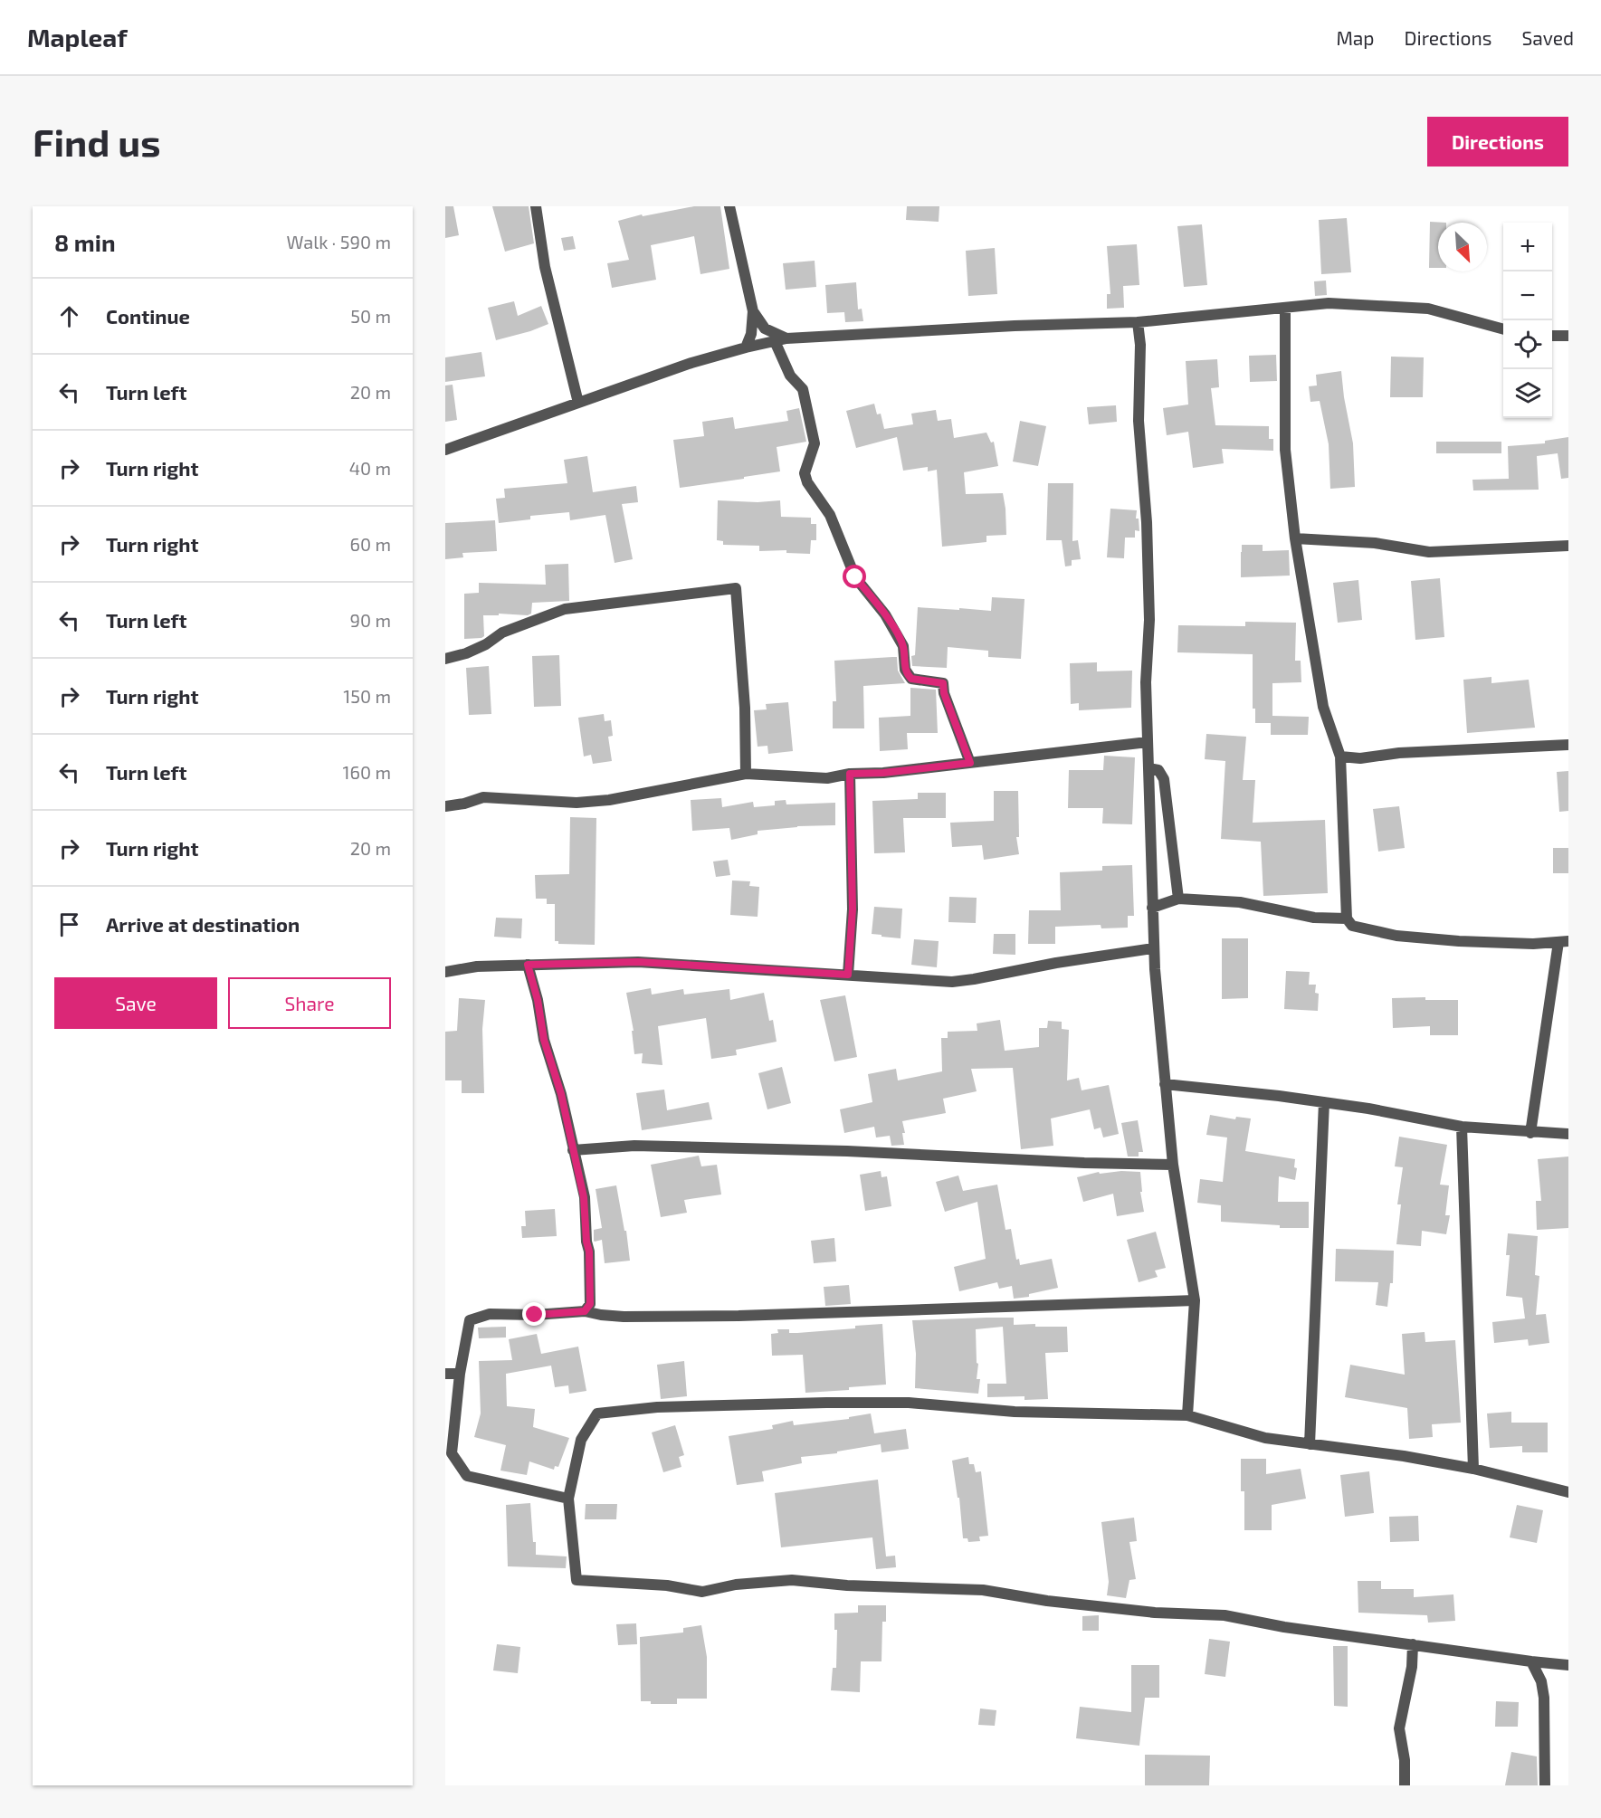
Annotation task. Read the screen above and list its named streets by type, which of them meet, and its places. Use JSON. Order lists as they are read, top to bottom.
{
  "north": "bottom right",
  "page": {
    "header": "Mapleaf",
    "nav": ["Map", "Directions", "Saved"],
    "buttons": [
      "Directions",
      ["Save", "Share"]
    ],
    "title": "Find us",
    "heading": ["8 min", "Walk · 590 m"],
    "map_buttons": ["+", "−"],
    "list": [
      ["Continue", "50 m"],
      ["Turn left", "20 m"],
      ["Turn right", "40 m"],
      ["Turn right", "60 m"],
      ["Turn left", "90 m"],
      ["Turn right", "150 m"],
      ["Turn left", "160 m"],
      ["Turn right", "20 m"],
      "Arrive at destination"
    ]
  }
}
